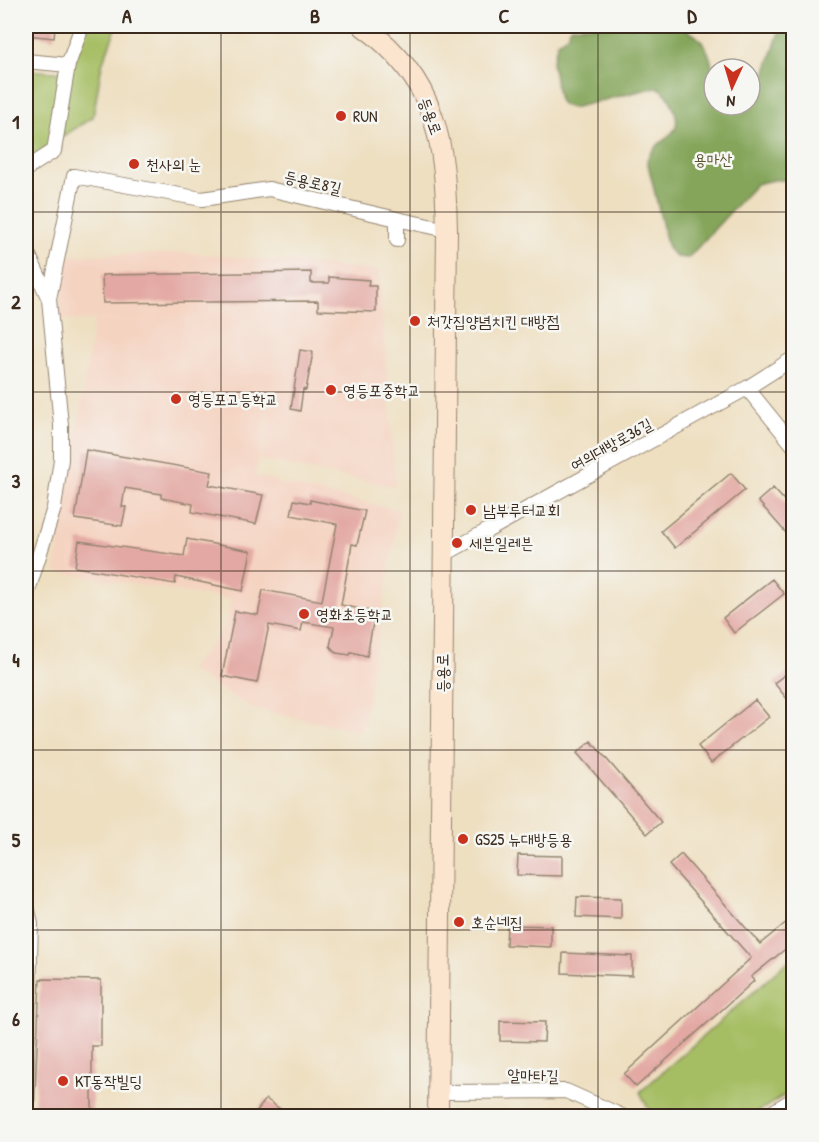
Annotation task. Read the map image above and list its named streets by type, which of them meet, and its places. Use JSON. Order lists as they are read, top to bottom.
{
  "streets": {
    "street": [
      "등용로",
      "등용로8길",
      "여의대방로36길",
      "알마타길"
    ]
  },
  "crossings": [
    ["등용로", "여의대방로36길"],
    ["등용로", "알마타길"]
  ],
  "parks": ["용마산"],
  "places": [
    "RUN",
    "천사의 눈",
    "처갓집양념치킨 대방점",
    "영등포중학교",
    "영등포고등학교",
    "남부루터교회",
    "세븐일레븐",
    "영화초등학교",
    "GS25 뉴대방등용",
    "호순네집",
    "KT동작빌딩"
  ],
  "north": "bottom",
  "grid": {
    "columns": [
      "A",
      "B",
      "C",
      "D"
    ],
    "rows": [
      "1",
      "2",
      "3",
      "4",
      "5",
      "6"
    ]
  }
}
